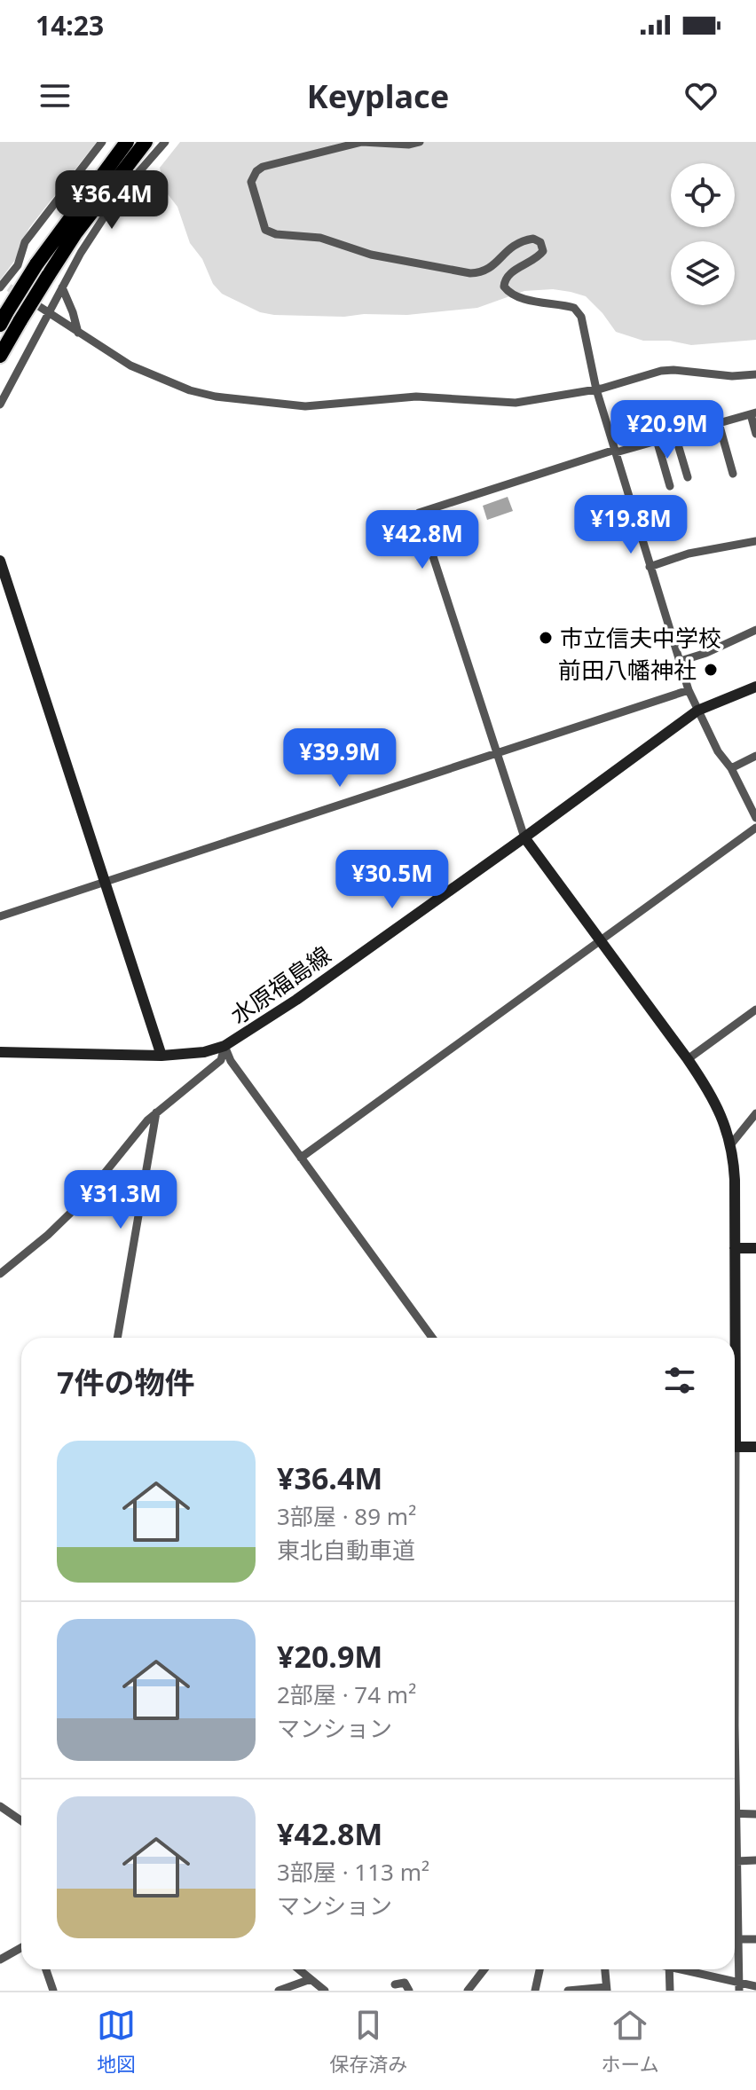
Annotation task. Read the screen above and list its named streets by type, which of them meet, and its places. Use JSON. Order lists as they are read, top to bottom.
{
  "streets": {
    "street": ["水原福島線"]
  },
  "places": ["市立信夫中学校", "前田八幡神社"],
  "page": {
    "status": "14:23",
    "header": "Keyplace",
    "price": [
      "¥36.4M",
      "¥20.9M",
      "¥19.8M",
      "¥42.8M",
      "¥39.9M",
      "¥30.5M",
      "¥31.3M"
    ],
    "heading": "7件の物件",
    "list": [
      {
        "name": "¥36.4M",
        "note": "3部屋 · 89 m² · 東北自動車道"
      },
      {
        "name": "¥20.9M",
        "note": "2部屋 · 74 m² · マンション"
      },
      {
        "name": "¥42.8M",
        "note": "3部屋 · 113 m² · マンション"
      }
    ],
    "tabs": ["地図", "保存済み", "ホーム"]
  }
}
